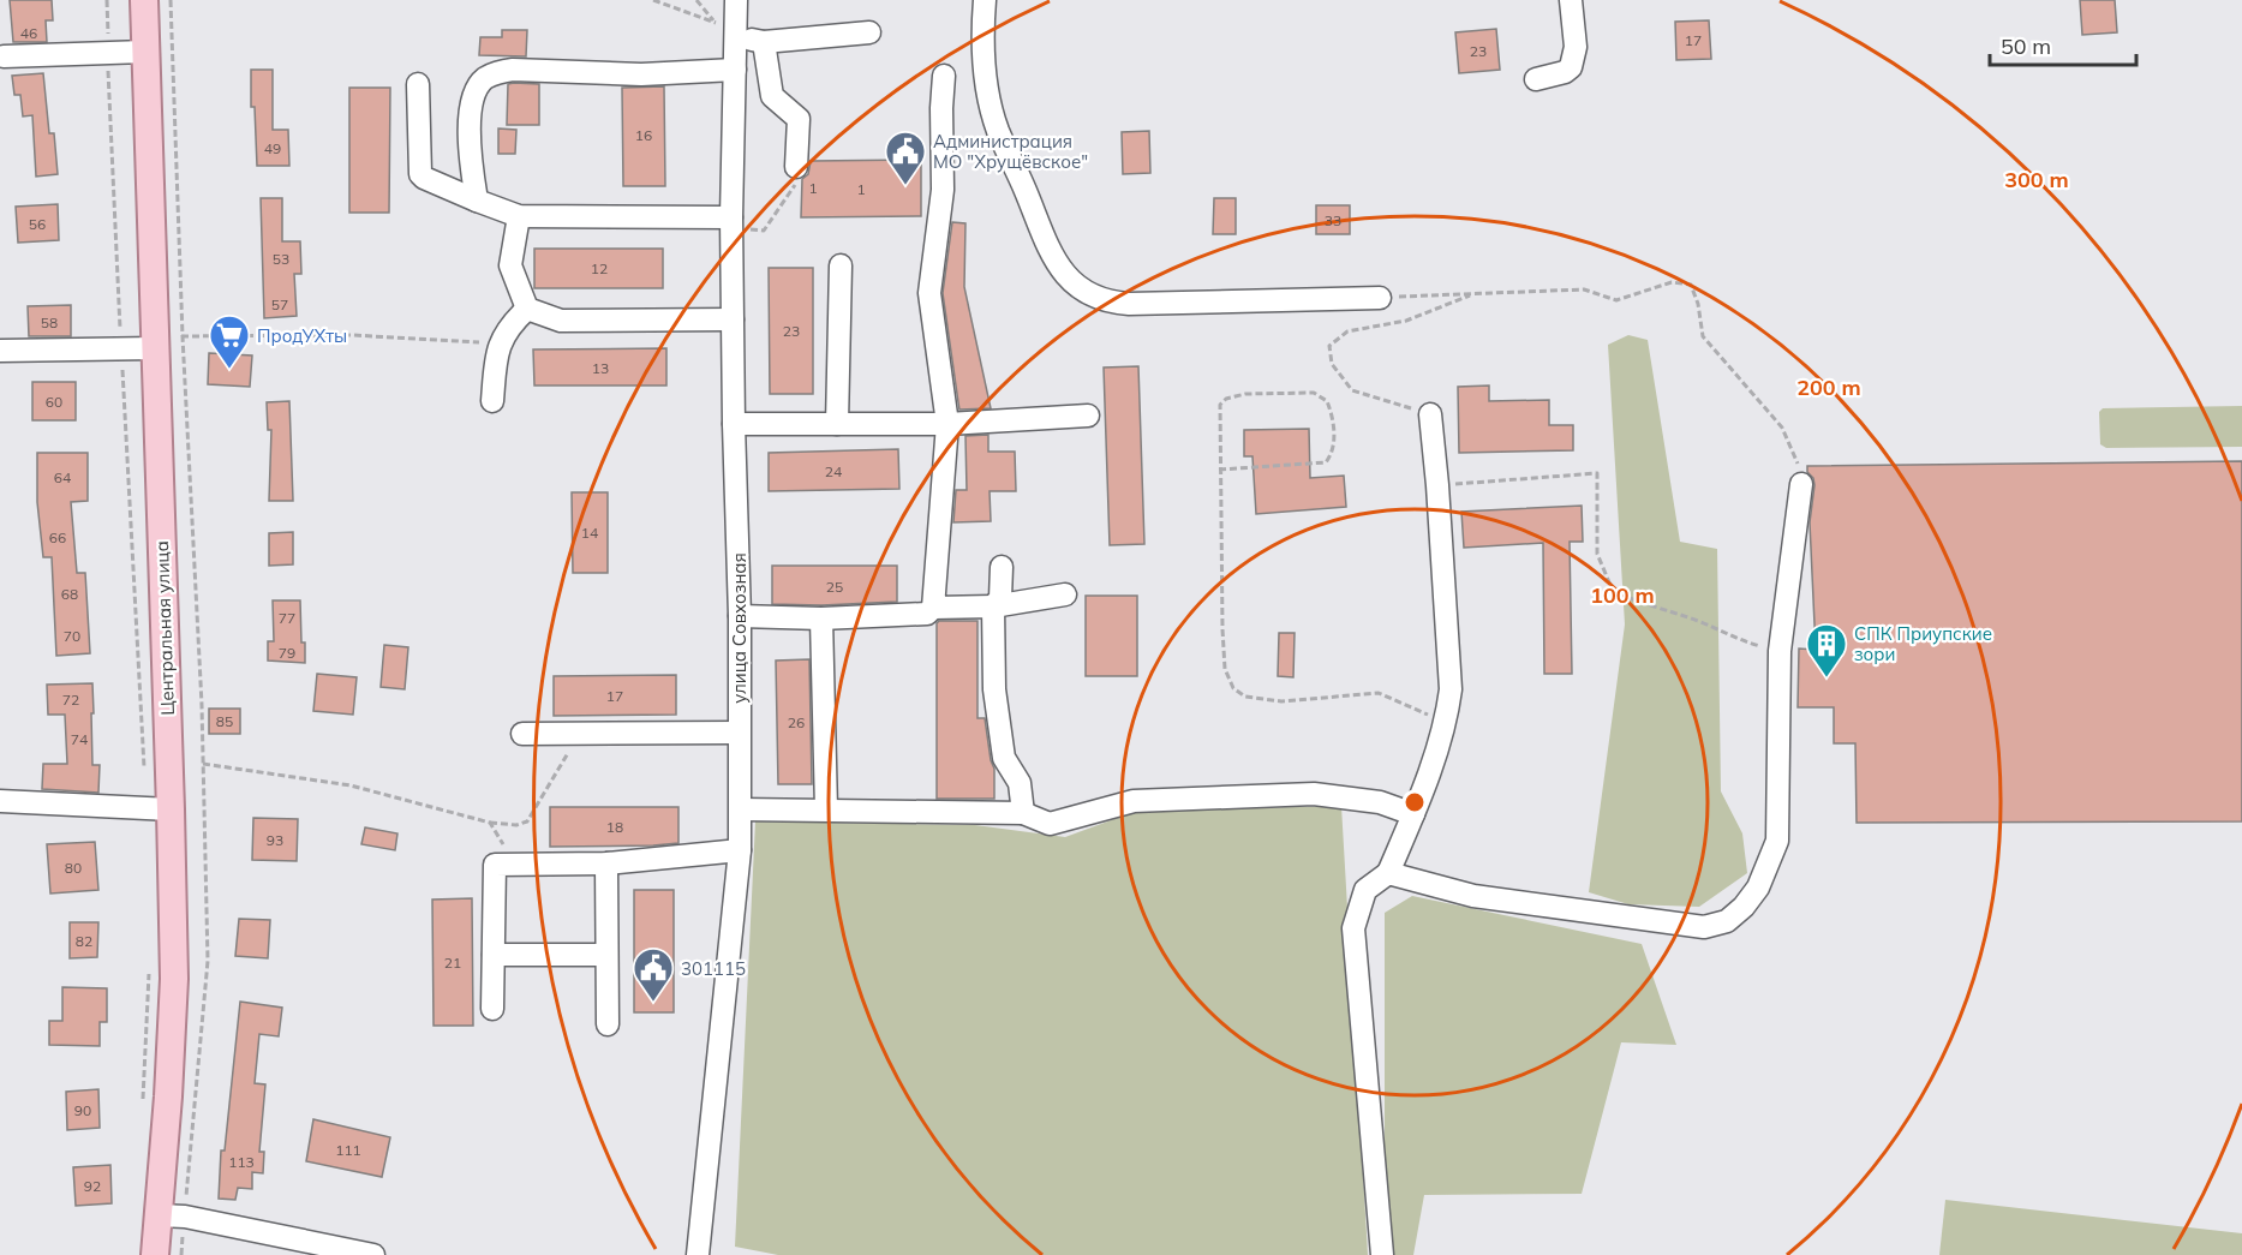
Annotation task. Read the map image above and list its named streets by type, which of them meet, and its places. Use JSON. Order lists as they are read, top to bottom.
{
  "streets": {
    "main road": ["Центральная улица"],
    "street": ["улица Совхозная"]
  },
  "places": {
    "public building": ["Администрация МО \"Хрущёвское\"", "301115"],
    "supermarket": ["ПродУХты"],
    "building": ["СПК Приупские зори"]
  },
  "house_numbers": [
    "46",
    "17",
    "23",
    "16",
    "49",
    "1",
    "1",
    "33",
    "56",
    "53",
    "12",
    "57",
    "58",
    "23",
    "13",
    "60",
    "24",
    "64",
    "14",
    "66",
    "25",
    "68",
    "77",
    "70",
    "79",
    "17",
    "72",
    "85",
    "26",
    "74",
    "18",
    "93",
    "80",
    "82",
    "21",
    "90",
    "111",
    "113",
    "92"
  ],
  "scale_bar": "50 m",
  "rings": ["300 m", "200 m", "100 m"]
}
